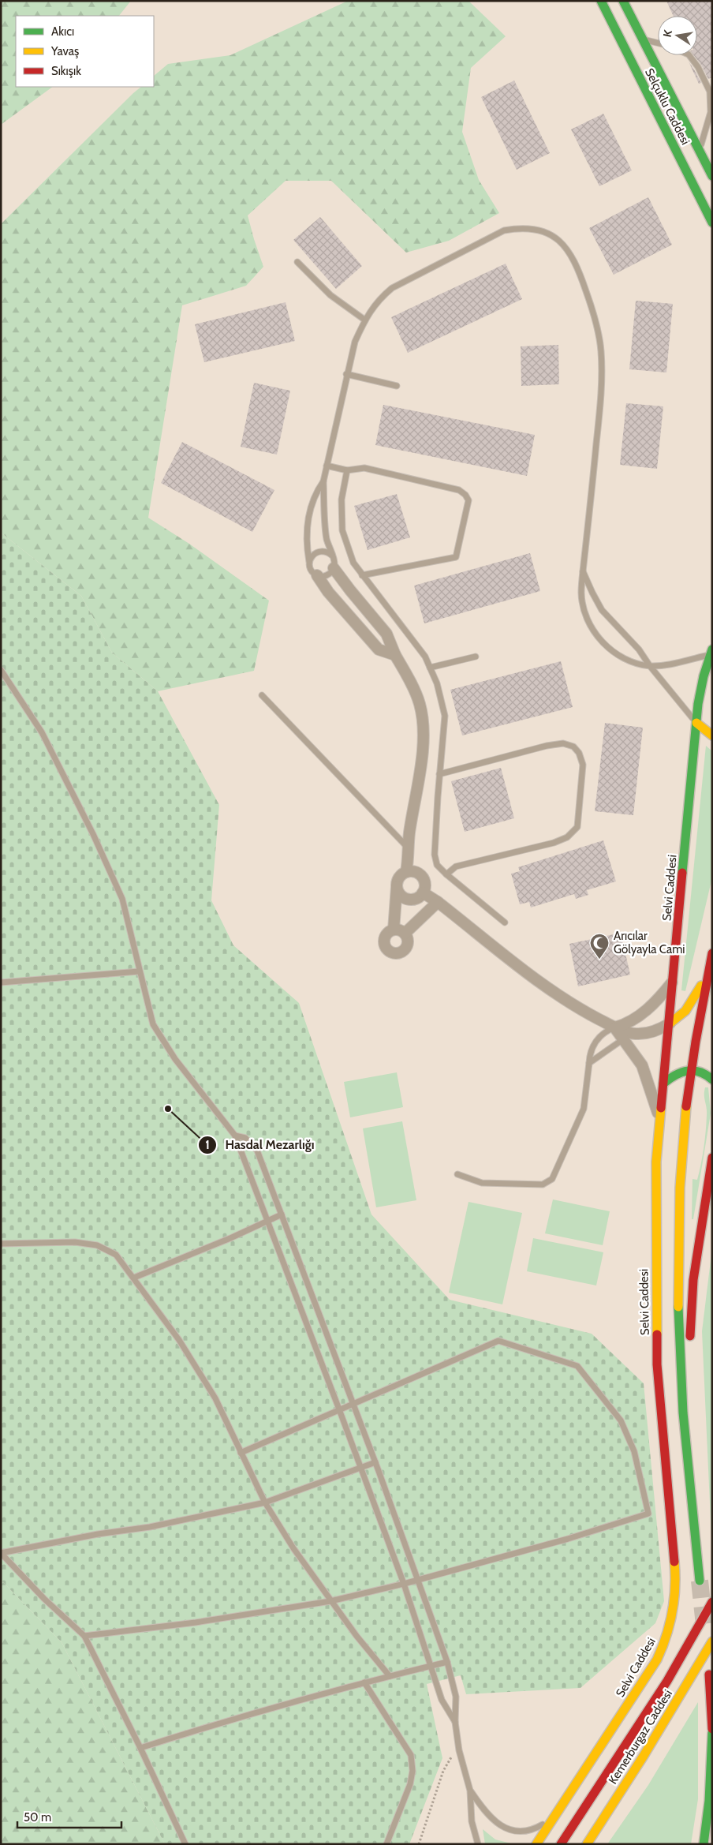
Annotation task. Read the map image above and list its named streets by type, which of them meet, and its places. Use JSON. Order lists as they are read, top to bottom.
{
  "streets": {
    "main road": ["Selçuklu Caddesi", "Selvi Caddesi", "Kemerburgaz Caddesi"]
  },
  "places": {
    "mosque": ["Arıcılar Gölyayla Cami"],
    "other": ["Hasdal Mezarlığı"]
  },
  "legend": ["Akıcı", "Yavaş", "Sıkışık"],
  "scale_bar": "50 m",
  "north": "left"
}
